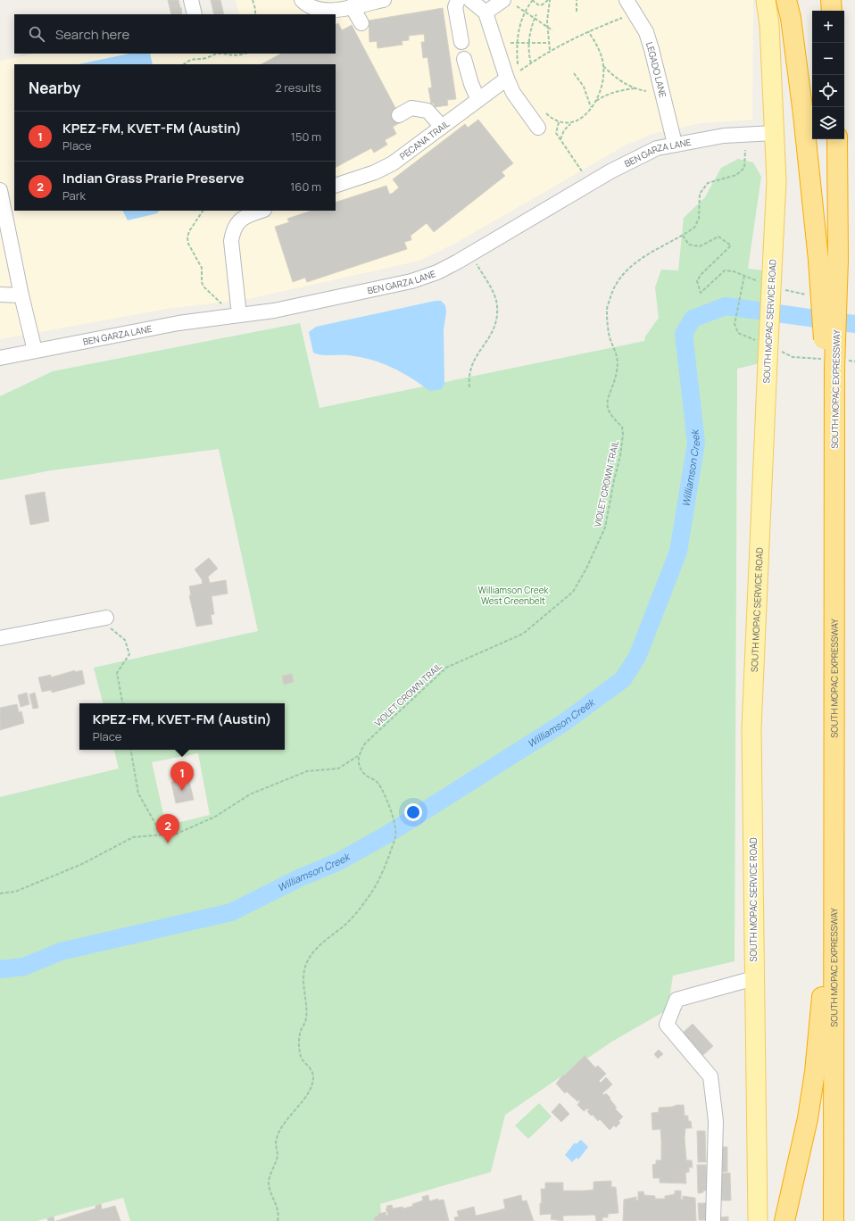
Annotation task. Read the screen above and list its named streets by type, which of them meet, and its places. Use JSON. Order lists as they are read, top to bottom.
{
  "streets": {
    "highway": ["SOUTH MOPAC EXPRESSWAY"],
    "main road": ["SOUTH MOPAC SERVICE ROAD"],
    "street": ["LEGADO LANE", "PECANA TRAIL", "BEN GARZA LANE"],
    "path": ["VIOLET CROWN TRAIL"]
  },
  "crossings": [
    ["LEGADO LANE", "BEN GARZA LANE"],
    ["BEN GARZA LANE", "SOUTH MOPAC SERVICE ROAD"]
  ],
  "water": ["Williamson Creek"],
  "parks": ["Williamson Creek West Greenbelt"],
  "page": {
    "map_buttons": ["+", "−"],
    "search": "Search here",
    "heading": ["Nearby", "2 results"],
    "list": [
      {
        "mark": "1",
        "name": "KPEZ-FM, KVET-FM (Austin)",
        "note": "Place",
        "value": "150 m"
      },
      {
        "mark": "2",
        "name": "Indian Grass Prarie Preserve",
        "note": "Park",
        "value": "160 m"
      }
    ],
    "popup": ["KPEZ-FM, KVET-FM (Austin)", "Place"],
    "pins": ["1", "2"]
  }
}
